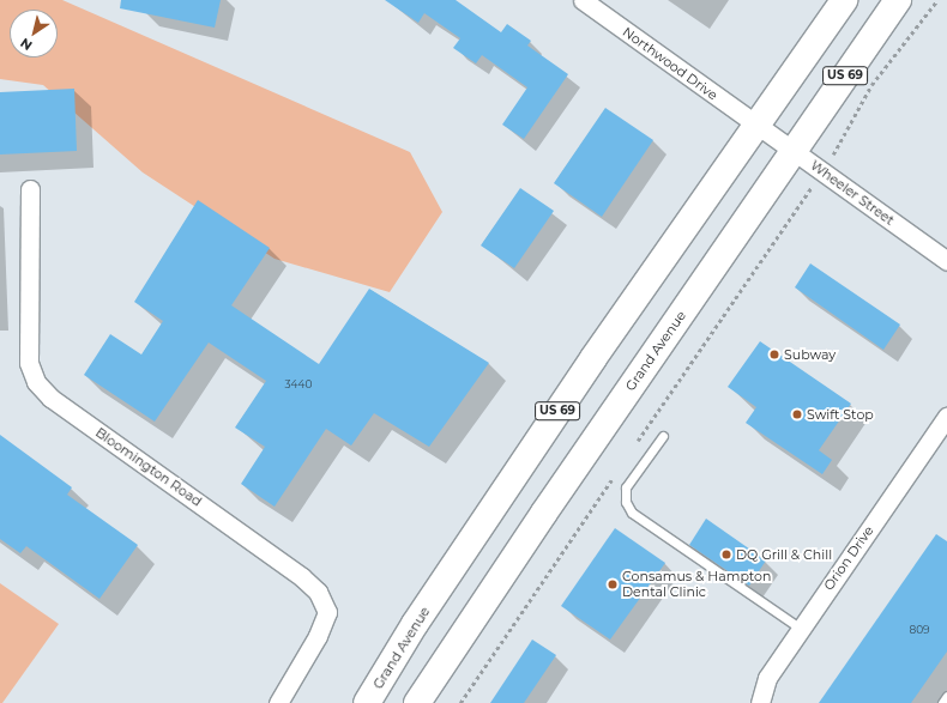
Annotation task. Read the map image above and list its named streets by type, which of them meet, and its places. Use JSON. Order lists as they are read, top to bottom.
{
  "streets": {
    "main road": ["US 69", "Grand Avenue"],
    "street": [
      "Northwood Drive",
      "Wheeler Street",
      "Bloomington Road",
      "Orion Drive"
    ]
  },
  "crossings": [
    ["Northwood Drive", "Wheeler Street"],
    ["Northwood Drive", "Grand Avenue"],
    ["Wheeler Street", "Grand Avenue"]
  ],
  "places": [
    "Subway",
    "Swift Stop",
    "DQ Grill & Chill",
    "Consamus & Hampton Dental Clinic"
  ],
  "house_numbers": ["3440", "809"],
  "north": "bottom left"
}
